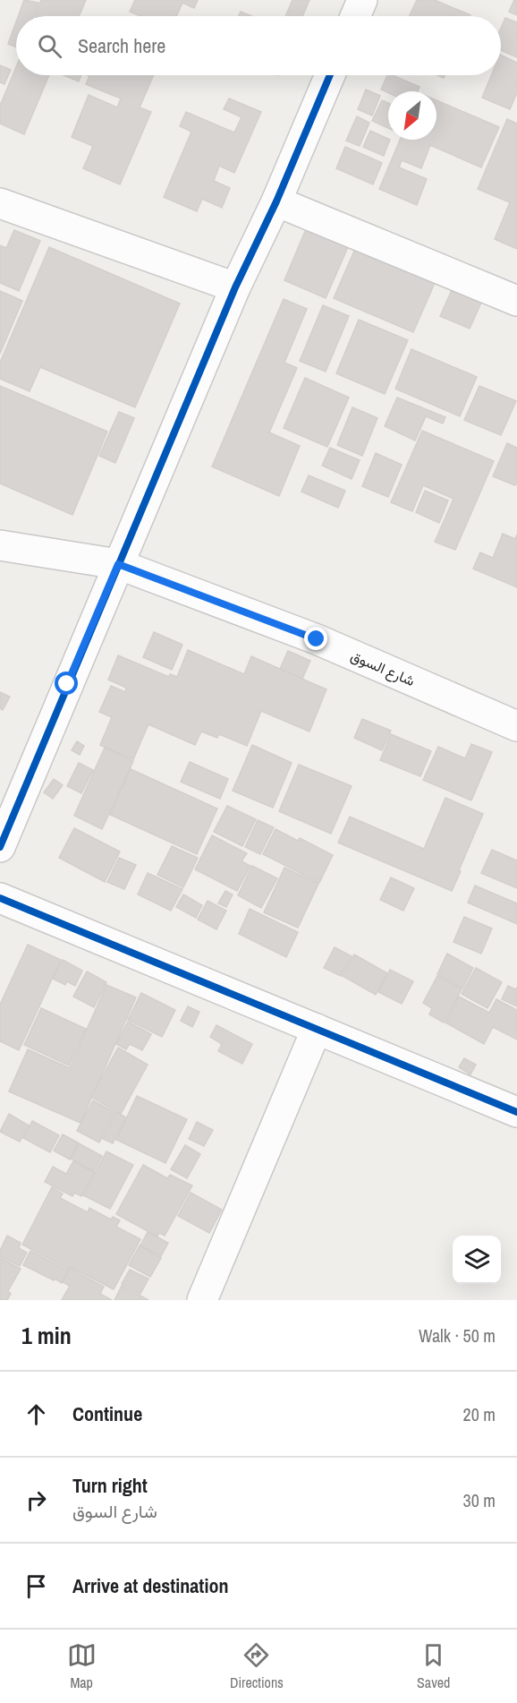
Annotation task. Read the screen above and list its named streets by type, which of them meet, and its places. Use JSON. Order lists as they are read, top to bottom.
{
  "streets": {
    "street": ["شارع السوق"]
  },
  "north": "bottom left",
  "page": {
    "search": "Search here",
    "heading": ["1 min", "Walk · 50 m"],
    "list": [
      ["Continue", "20 m"],
      ["Turn right", "شارع السوق", "30 m"],
      "Arrive at destination"
    ],
    "nav": ["Map", "Directions", "Saved"]
  }
}
